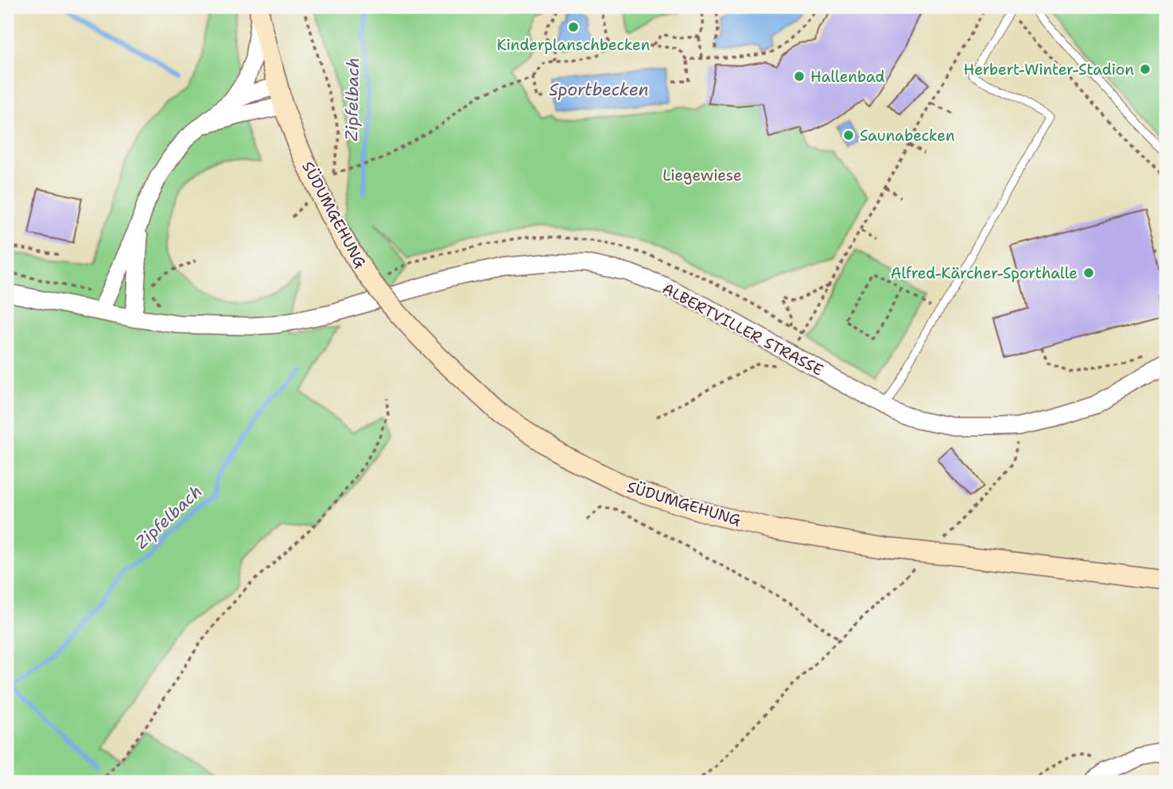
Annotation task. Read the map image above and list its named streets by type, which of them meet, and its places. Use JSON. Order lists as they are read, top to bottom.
{
  "streets": {
    "main road": ["SÜDUMGEHUNG"],
    "street": ["ALBERTVILLER STRASSE"]
  },
  "water": ["Sportbecken", "Zipfelbach"],
  "parks": ["Liegewiese"],
  "places": [
    "Kinderplanschbecken",
    "Herbert-Winter-Stadion",
    "Hallenbad",
    "Saunabecken",
    "Alfred-Kärcher-Sporthalle"
  ]
}
